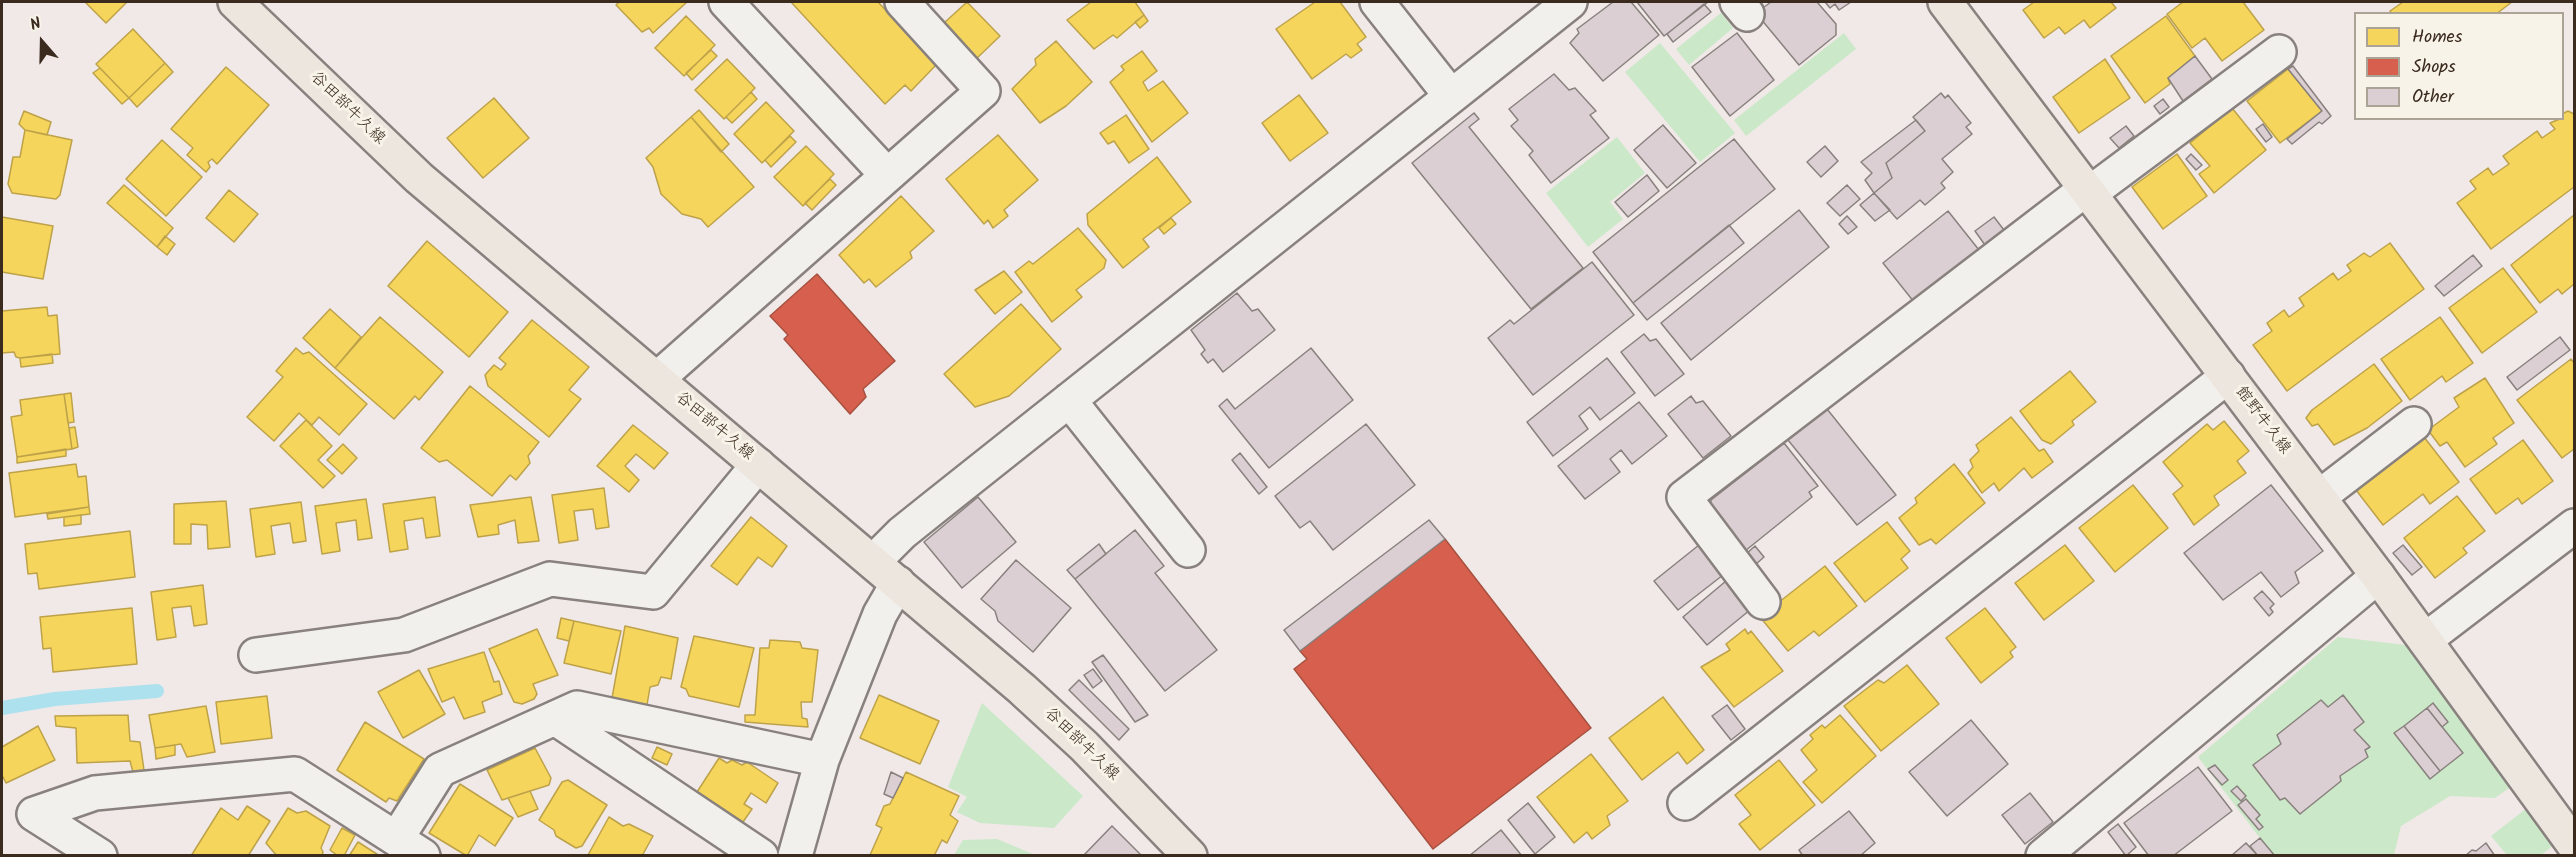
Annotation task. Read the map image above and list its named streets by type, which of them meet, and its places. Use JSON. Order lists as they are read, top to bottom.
{
  "streets": {
    "main road": ["谷田部牛久線", "館野牛久線"]
  },
  "legend": ["Homes", "Shops", "Other"],
  "north": "top"
}
